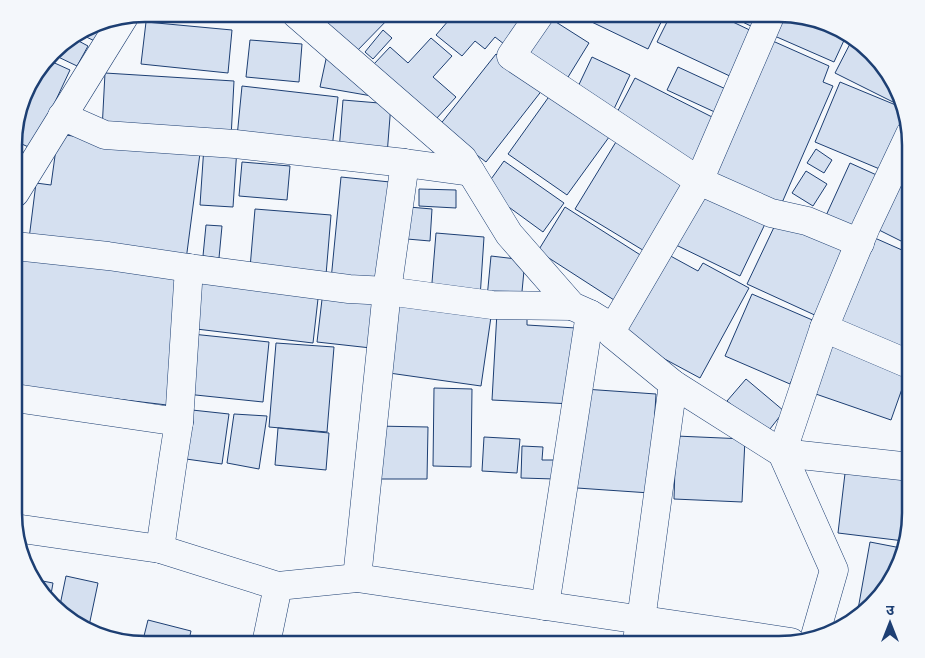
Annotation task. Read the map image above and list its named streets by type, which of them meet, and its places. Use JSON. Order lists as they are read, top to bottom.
{
  "north": "top"
}
